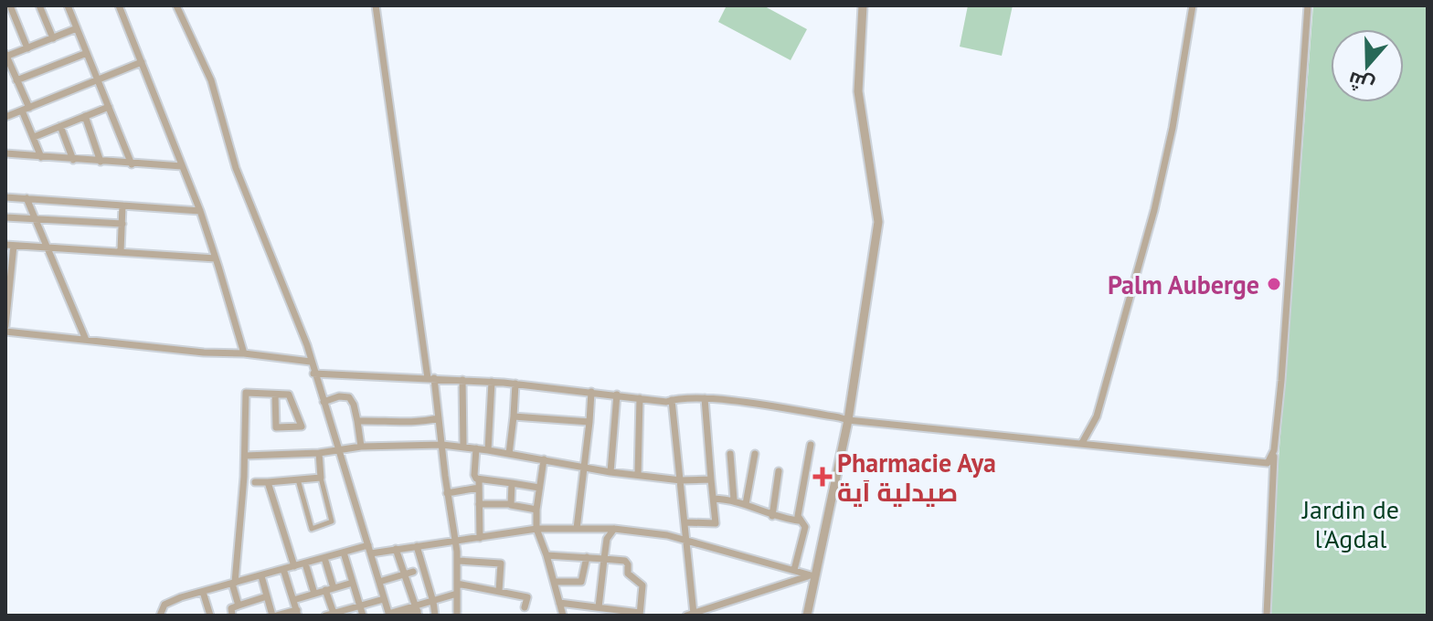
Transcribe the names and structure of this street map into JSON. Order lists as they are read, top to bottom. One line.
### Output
{"parks":["Jardin de l'Agdal"],"places":{"other":["Palm Auberge"],"health":["Pharmacie Aya صيدلية اَية"]},"north":"bottom"}
